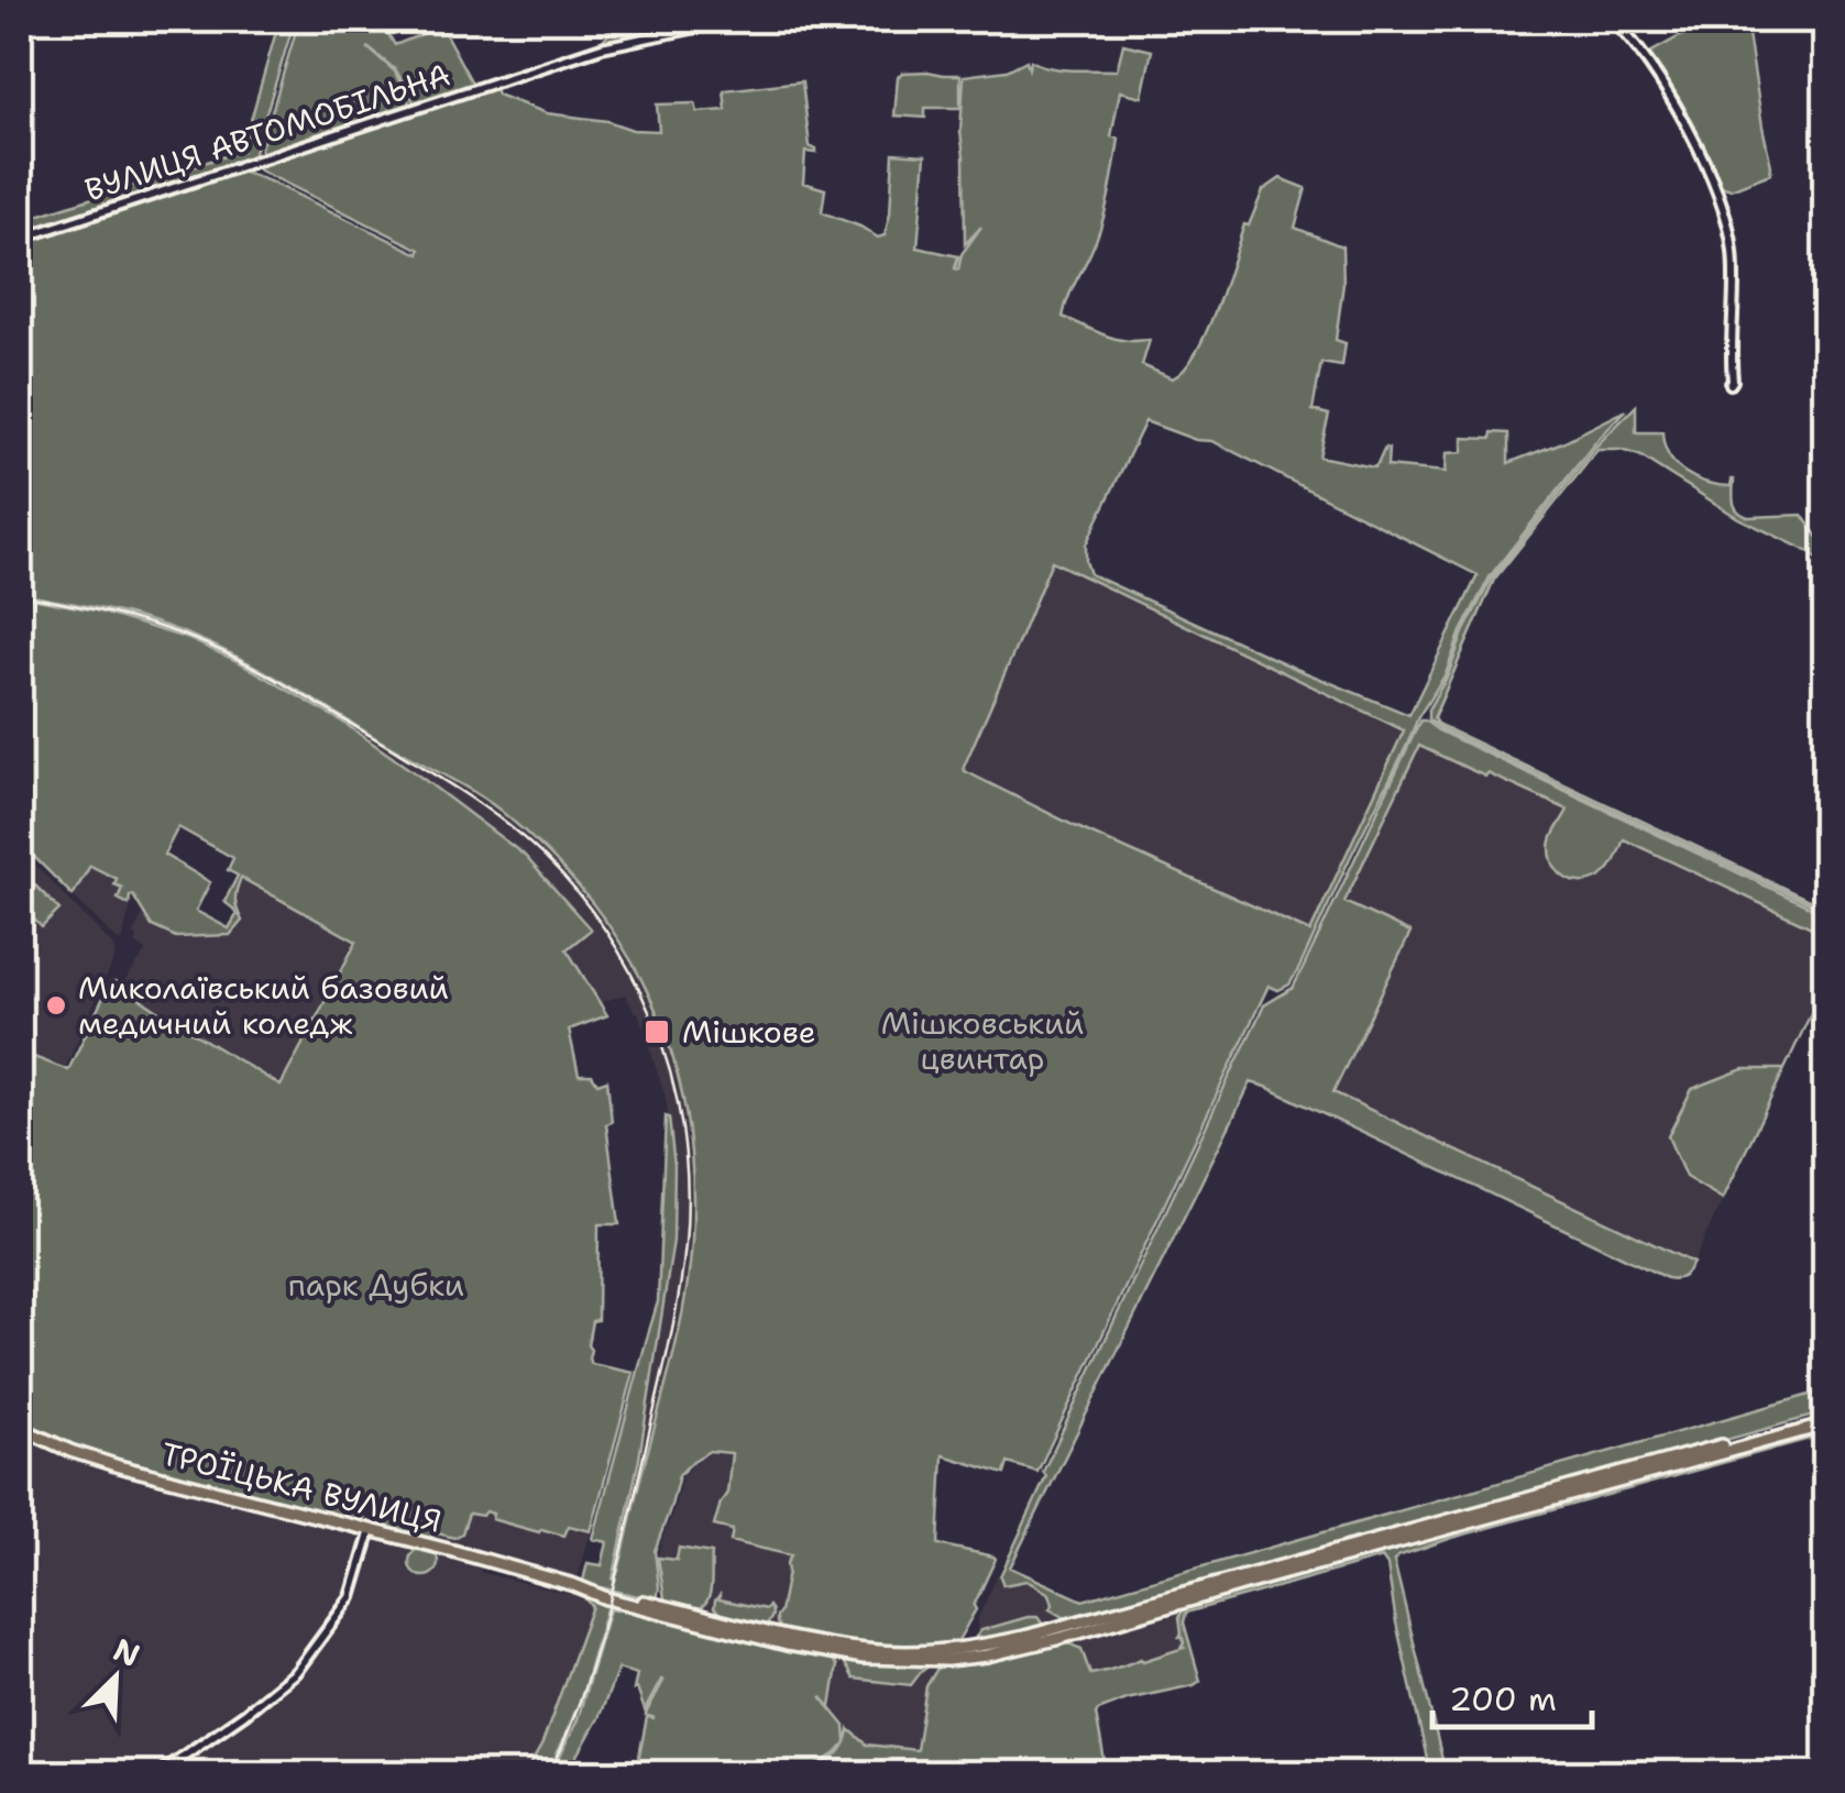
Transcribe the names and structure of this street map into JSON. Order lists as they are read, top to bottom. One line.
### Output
{"streets":{"main road":["ТРОЇЦЬКА ВУЛИЦЯ"],"street":["ВУЛИЦЯ АВТОМОБІЛЬНА"]},"parks":["Мішковський цвинтар","парк Дубки"],"places":{"other":["Миколаївський базовий медичний коледж"],"transit":["Мішкове"]},"scale_bar":"200 m","north":"top right"}
